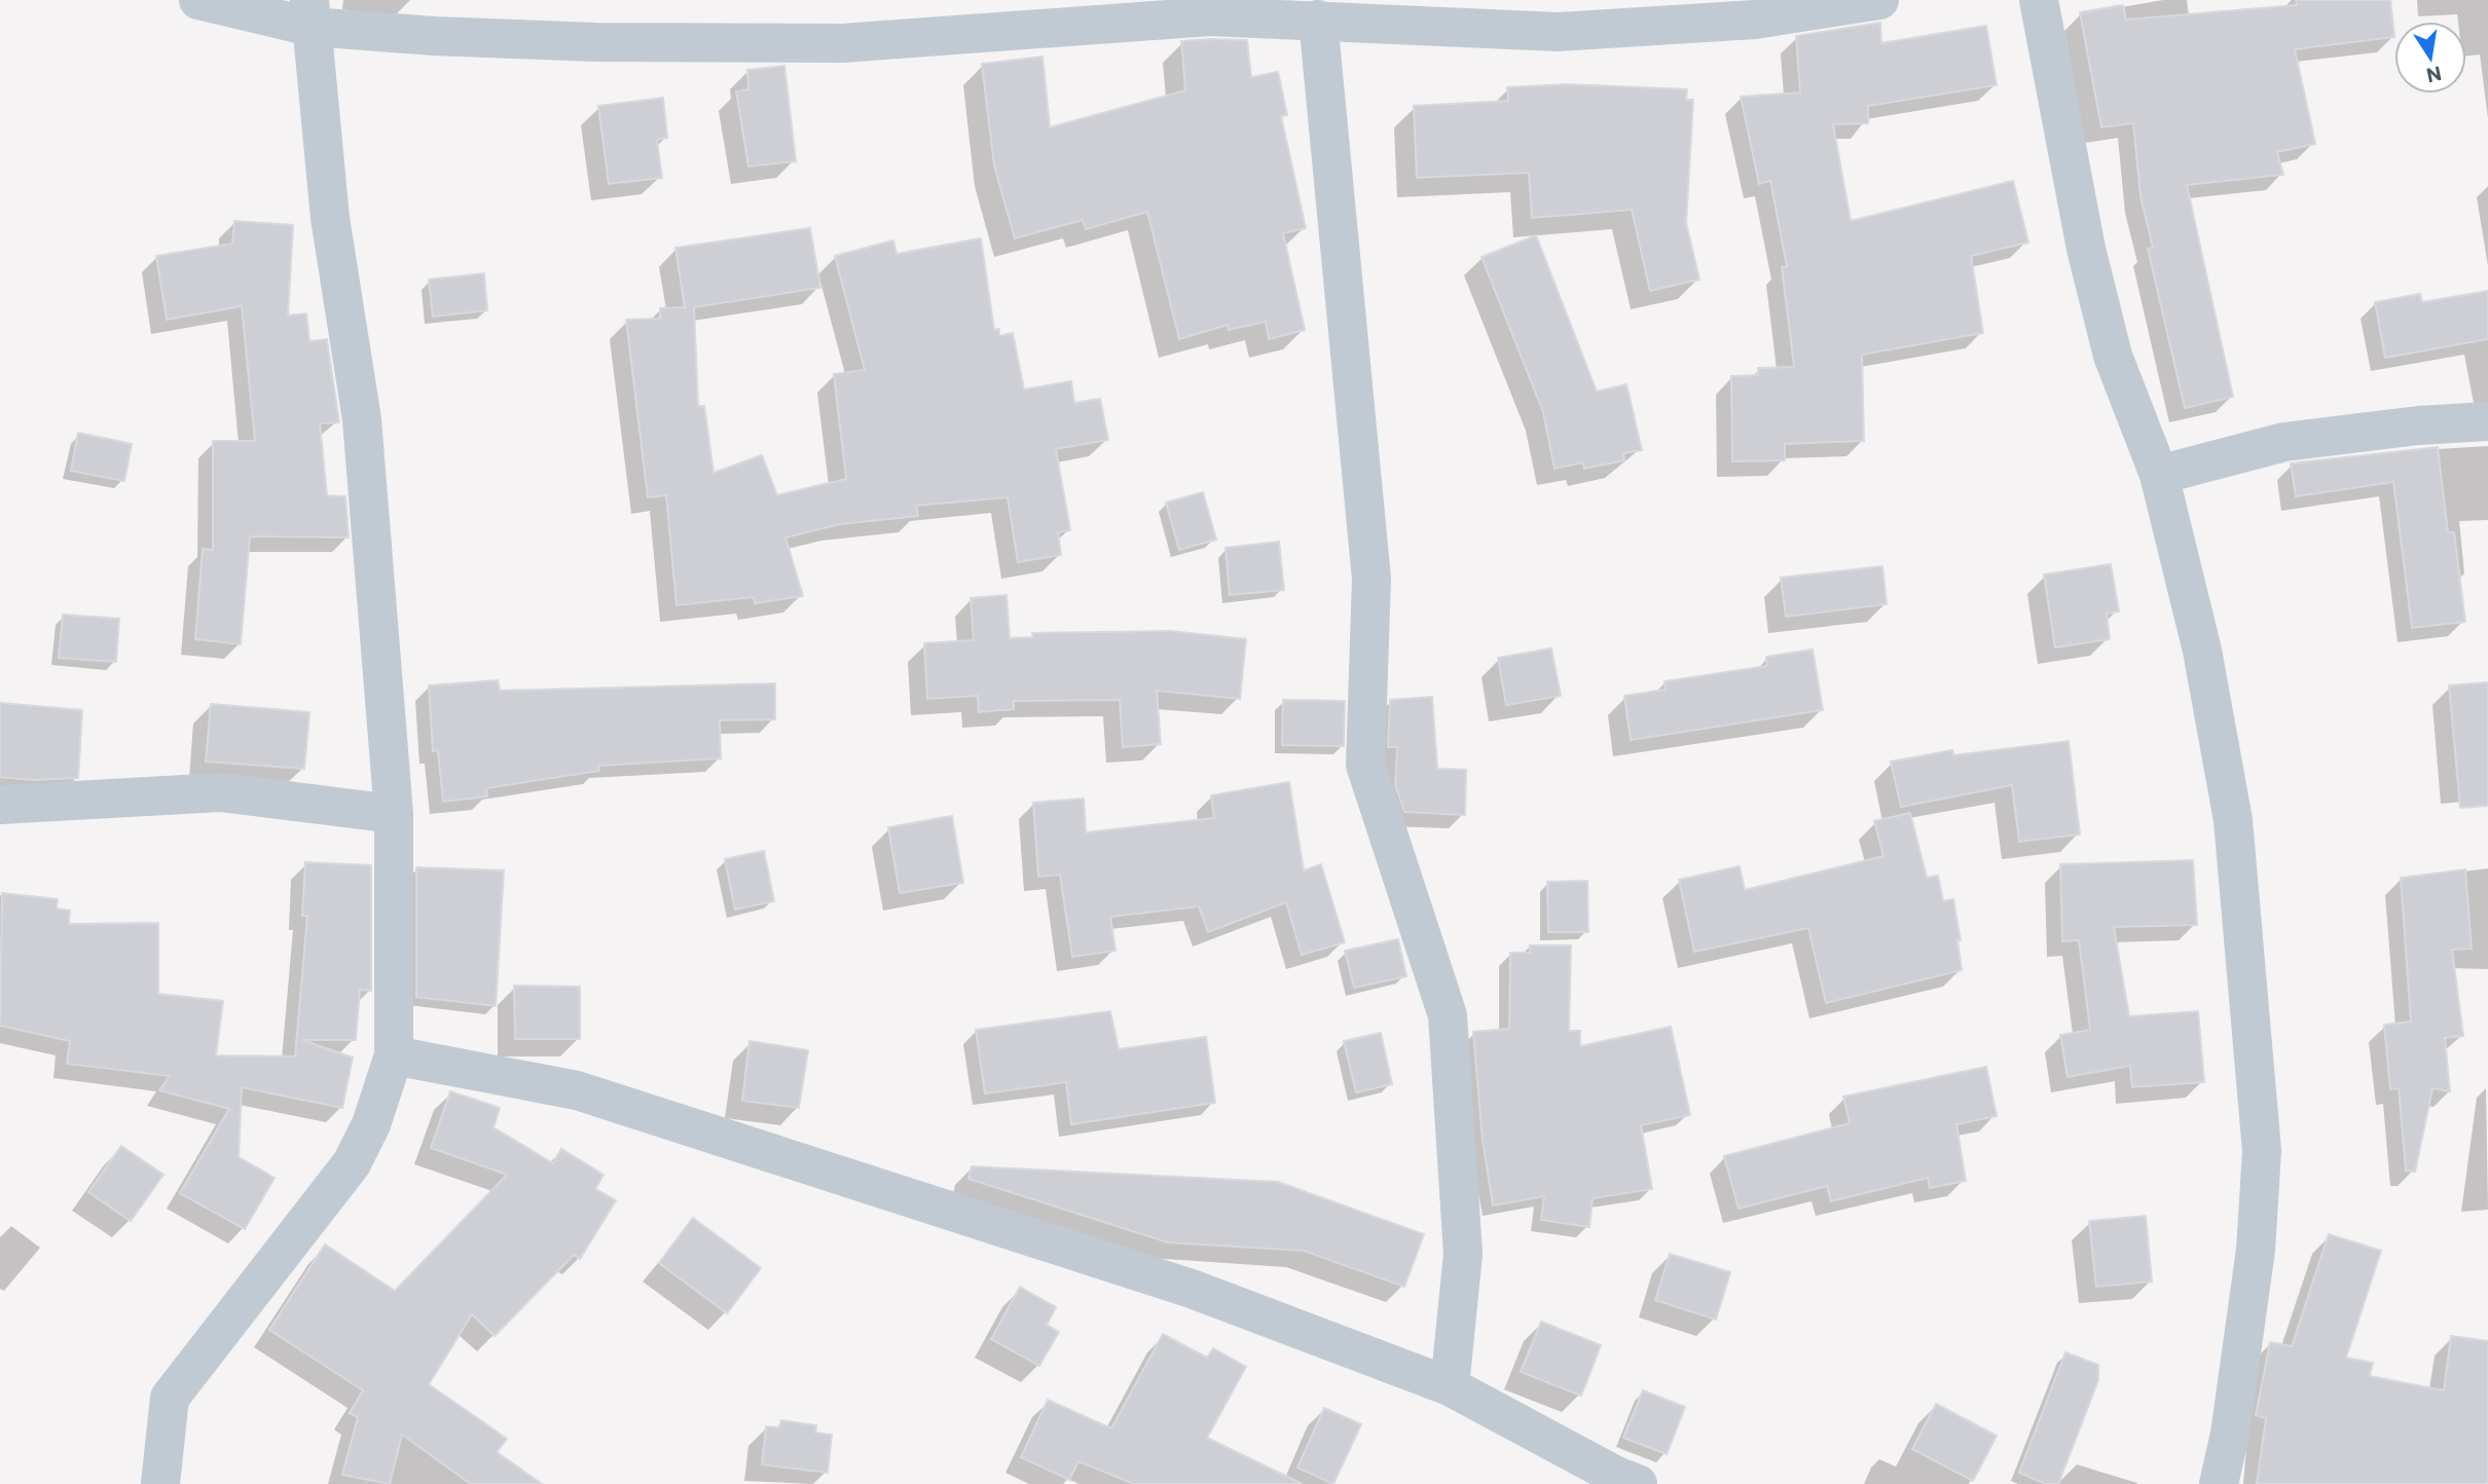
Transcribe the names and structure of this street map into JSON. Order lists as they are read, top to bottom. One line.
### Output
{"north":"bottom"}
